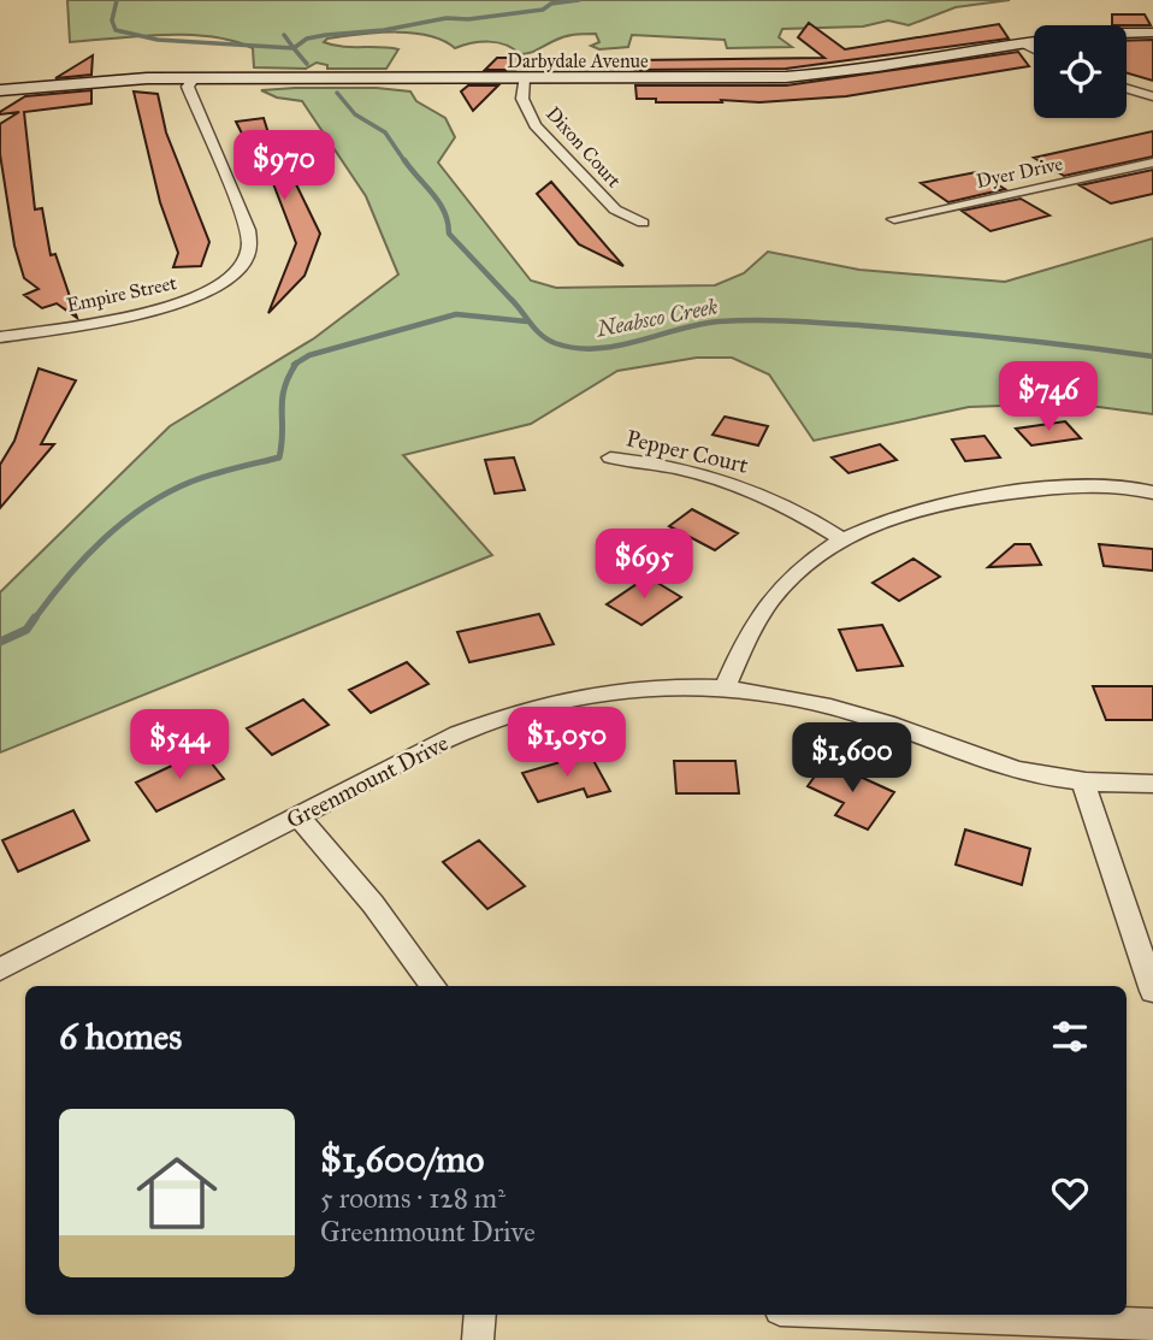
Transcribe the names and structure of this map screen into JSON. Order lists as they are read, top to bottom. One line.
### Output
{"streets":{"street":["Darbydale Avenue","Dixon Court","Dyer Drive","Empire Street","Pepper Court","Greenmount Drive"]},"crossings":[["Darbydale Avenue","Dixon Court"],["Darbydale Avenue","Empire Street"]],"water":["Neabsco Creek"],"page":{"price":["$970","$746","$695","$1,050","$544","$1,600"],"heading":"6 homes","list":[{"name":"$1,600/mo","note":"5 rooms · 128 m² · Greenmount Drive"}]}}
